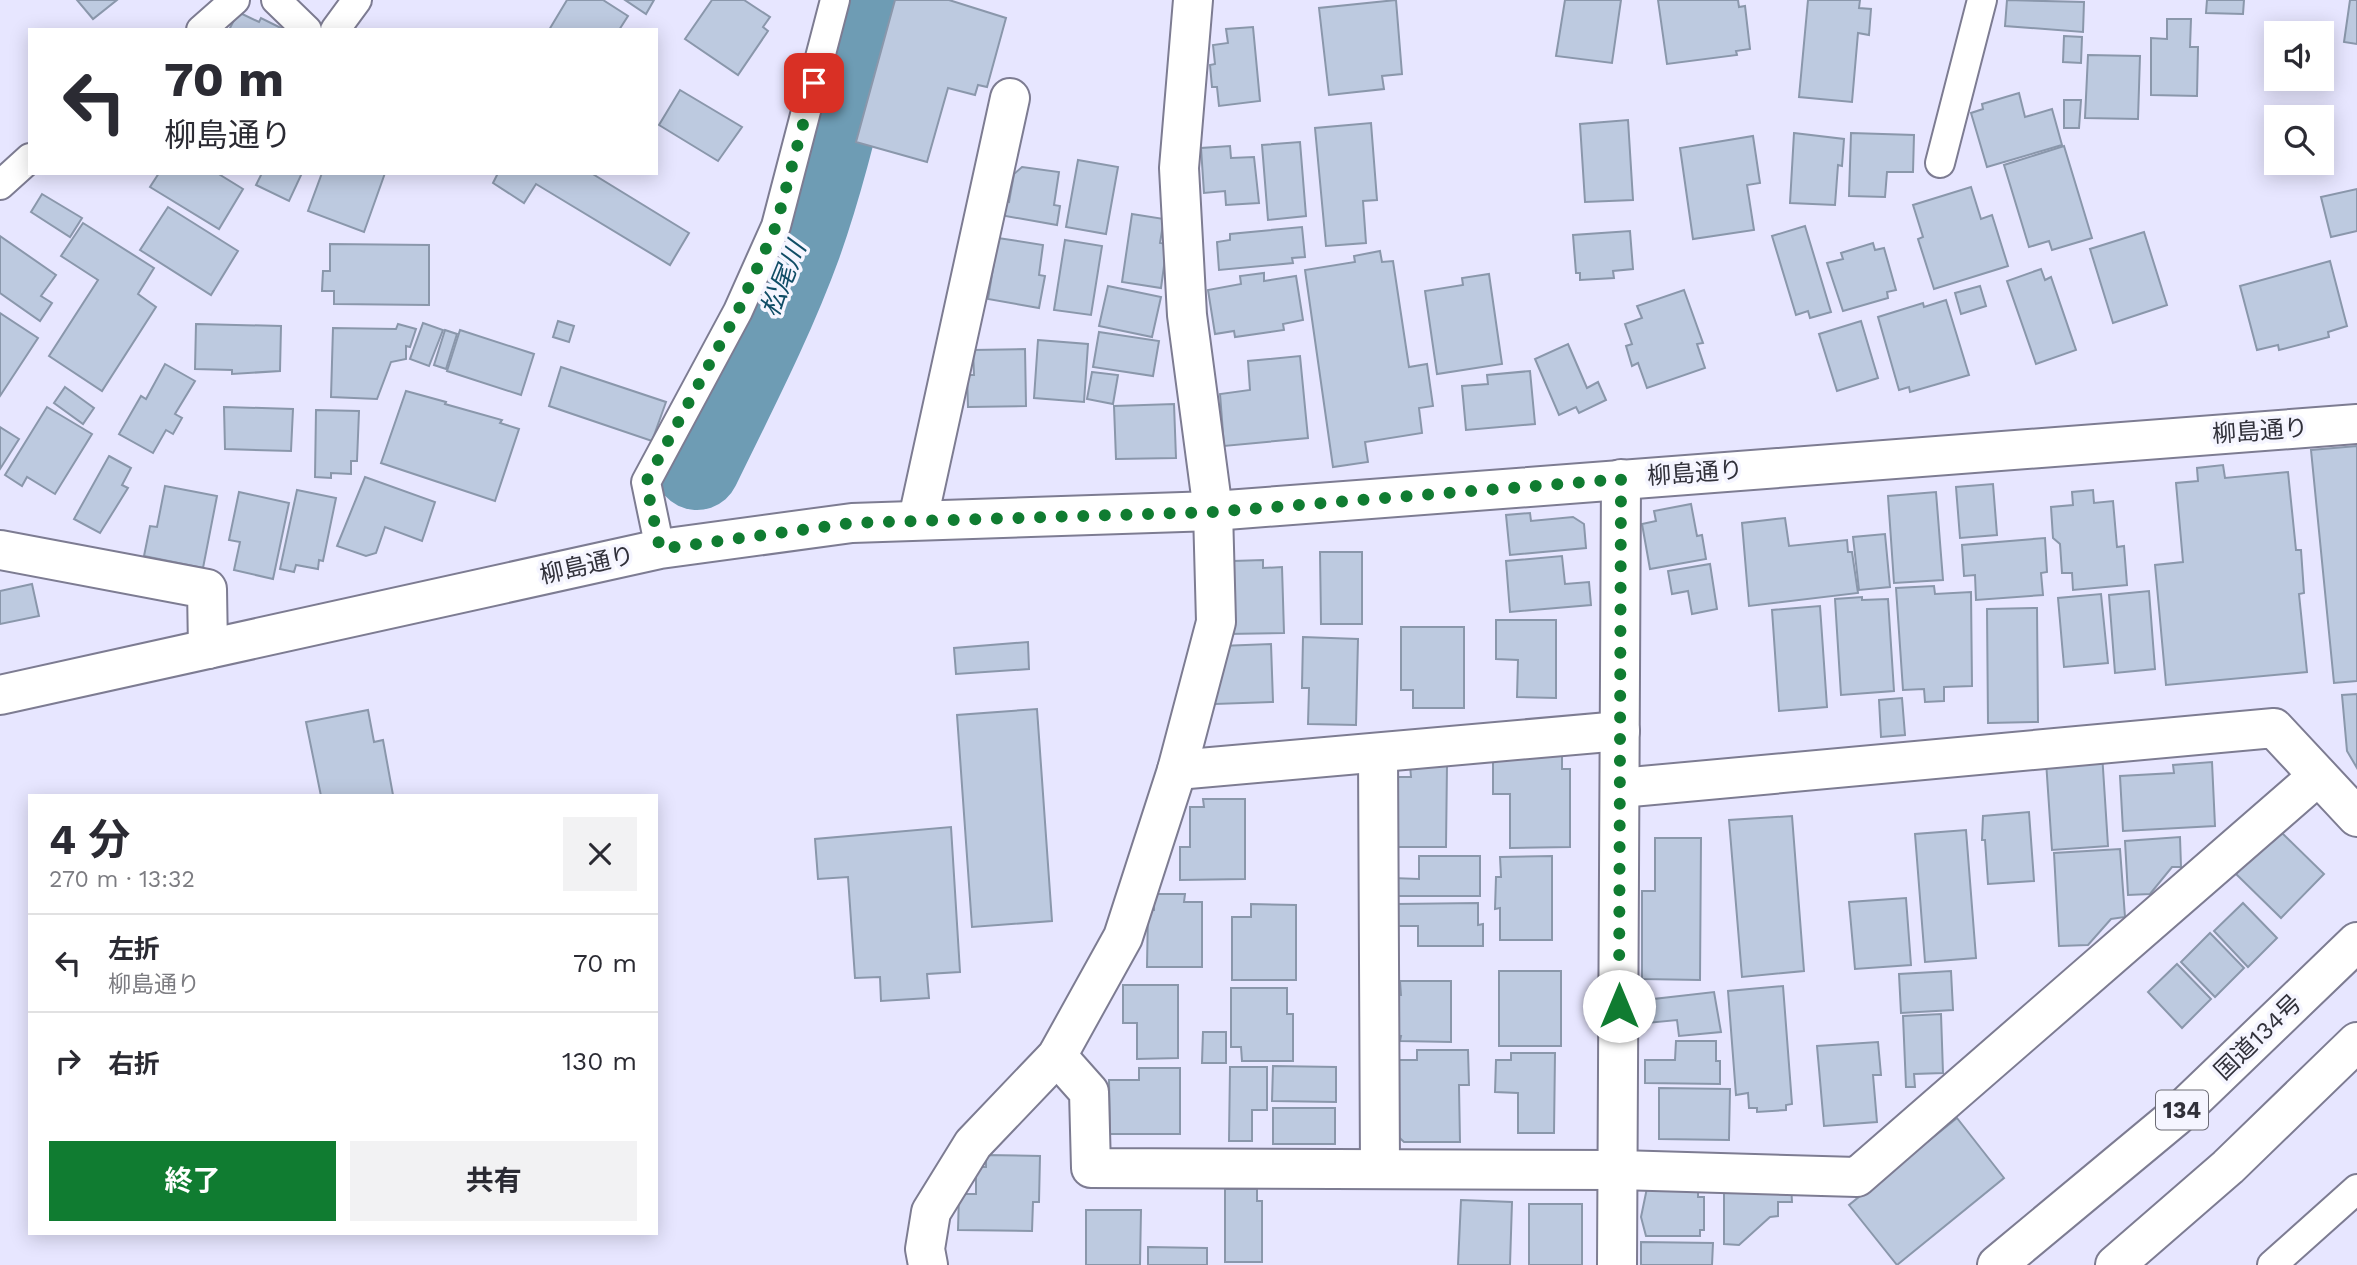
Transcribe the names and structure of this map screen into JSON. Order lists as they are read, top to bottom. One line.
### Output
{"streets":{"main road":["柳島通り","国道134号","134"]},"water":["松尾川"],"page":{"turn":["70 m","柳島通り"],"heading":["4 分","270 m · 13:32"],"list":[{"name":"左折","note":"柳島通り","value":"70 m"},{"name":"右折","value":"130 m"}],"buttons":["終了","共有"]}}
